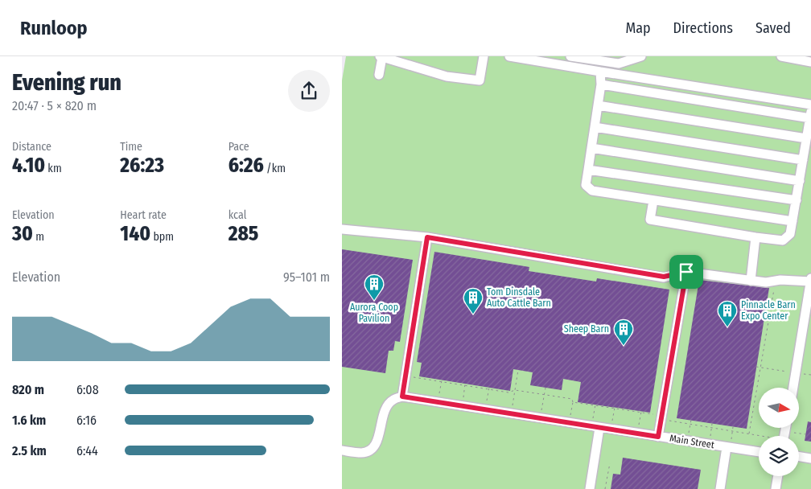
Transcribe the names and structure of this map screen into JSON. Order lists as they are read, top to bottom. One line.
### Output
{"streets":{"street":["Main Street"]},"places":{"building":["Aurora Coop Pavilion","Tom Dinsdale Auto Cattle Barn","Pinnacle Barn Expo Center","Sheep Barn"]},"north":"right","page":{"header":"Runloop","nav":["Map","Directions","Saved"],"heading":["Evening run","20:47 · 5 × 820 m"],"stats":[["Distance","4.10 km"],["Time","26:23"],["Pace","6:26 /km"],["Elevation","30 m"],["Heart rate","140 bpm"],["kcal","285"]],"chart":["Elevation","95–101 m"],"list":[{"name":"820 m","note":"6:08"},{"name":"1.6 km","note":"6:16"},{"name":"2.5 km","note":"6:44"}]}}
